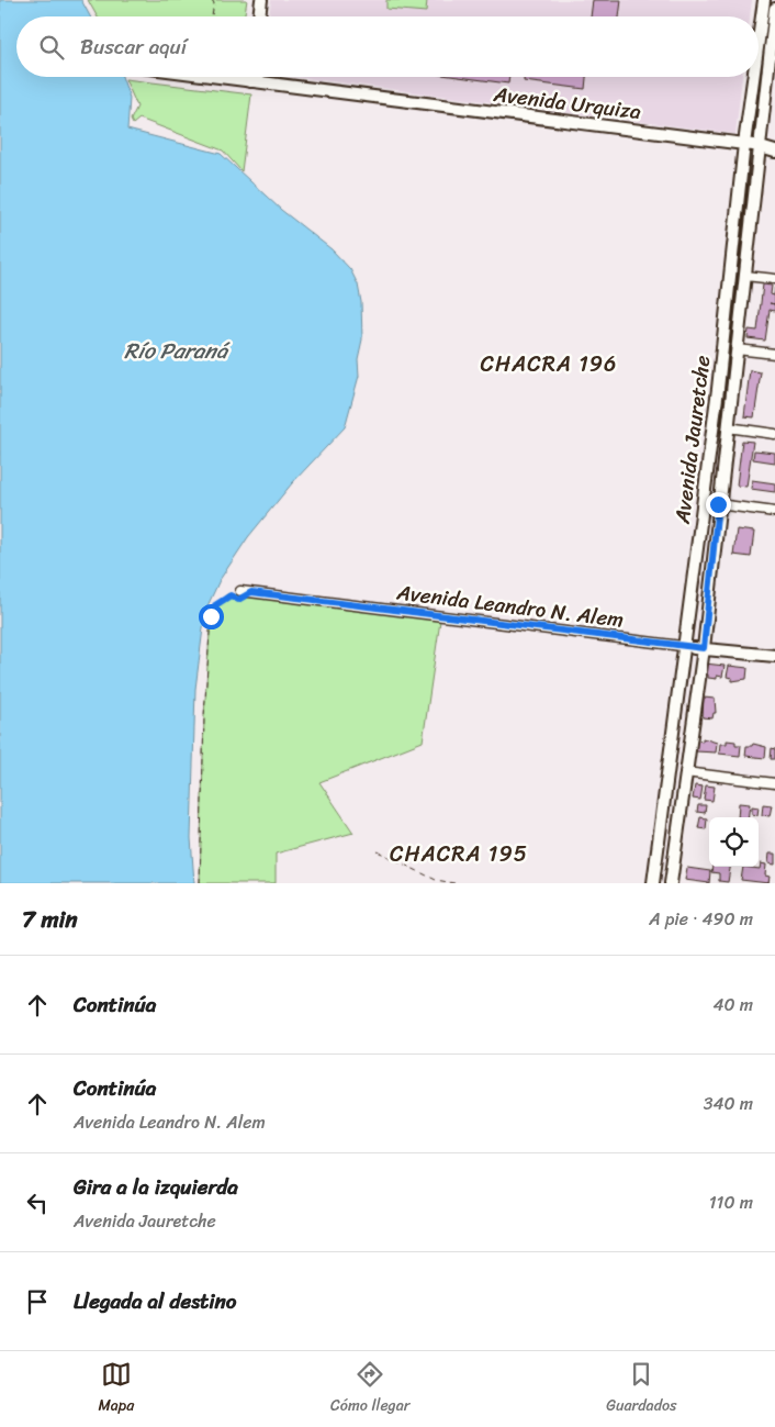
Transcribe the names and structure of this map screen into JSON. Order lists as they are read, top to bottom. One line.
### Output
{"streets":{"main road":["Avenida Urquiza","Avenida Jauretche","Avenida Leandro N. Alem"]},"crossings":[["Avenida Urquiza","Avenida Jauretche"],["Avenida Jauretche","Avenida Leandro N. Alem"]],"districts":["CHACRA 196","CHACRA 195"],"water":["Río Paraná"],"page":{"search":"Buscar aquí","heading":["7 min","A pie · 490 m"],"list":[["Continúa","40 m"],["Continúa","Avenida Leandro N. Alem","340 m"],["Gira a la izquierda","Avenida Jauretche","110 m"],"Llegada al destino"],"nav":["Mapa","Cómo llegar","Guardados"]}}
